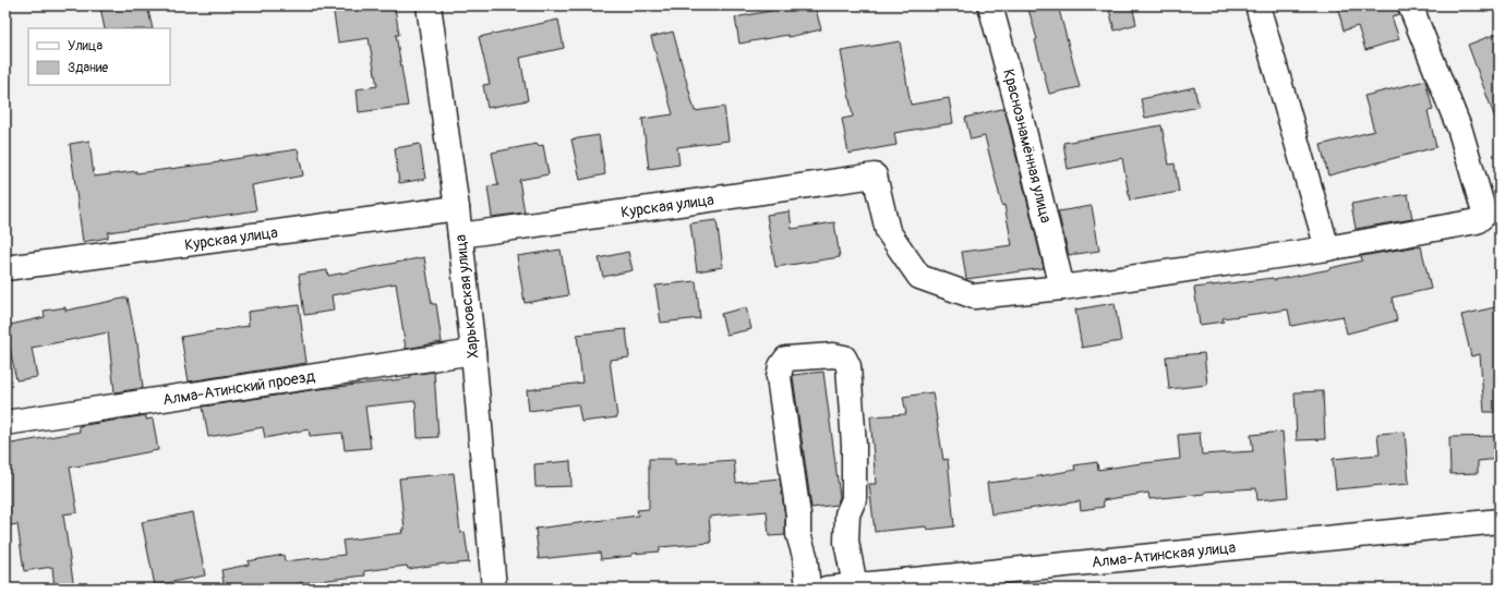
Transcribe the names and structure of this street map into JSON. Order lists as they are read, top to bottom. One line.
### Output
{"streets":{"street":["Краснознамённая улица","Курская улица","Харьковская улица","Алма-Атинский проезд","Алма-Атинская улица"]},"crossings":[["Краснознамённая улица","Курская улица"],["Курская улица","Харьковская улица"],["Харьковская улица","Алма-Атинский проезд"]],"legend":["Улица","Здание"]}
